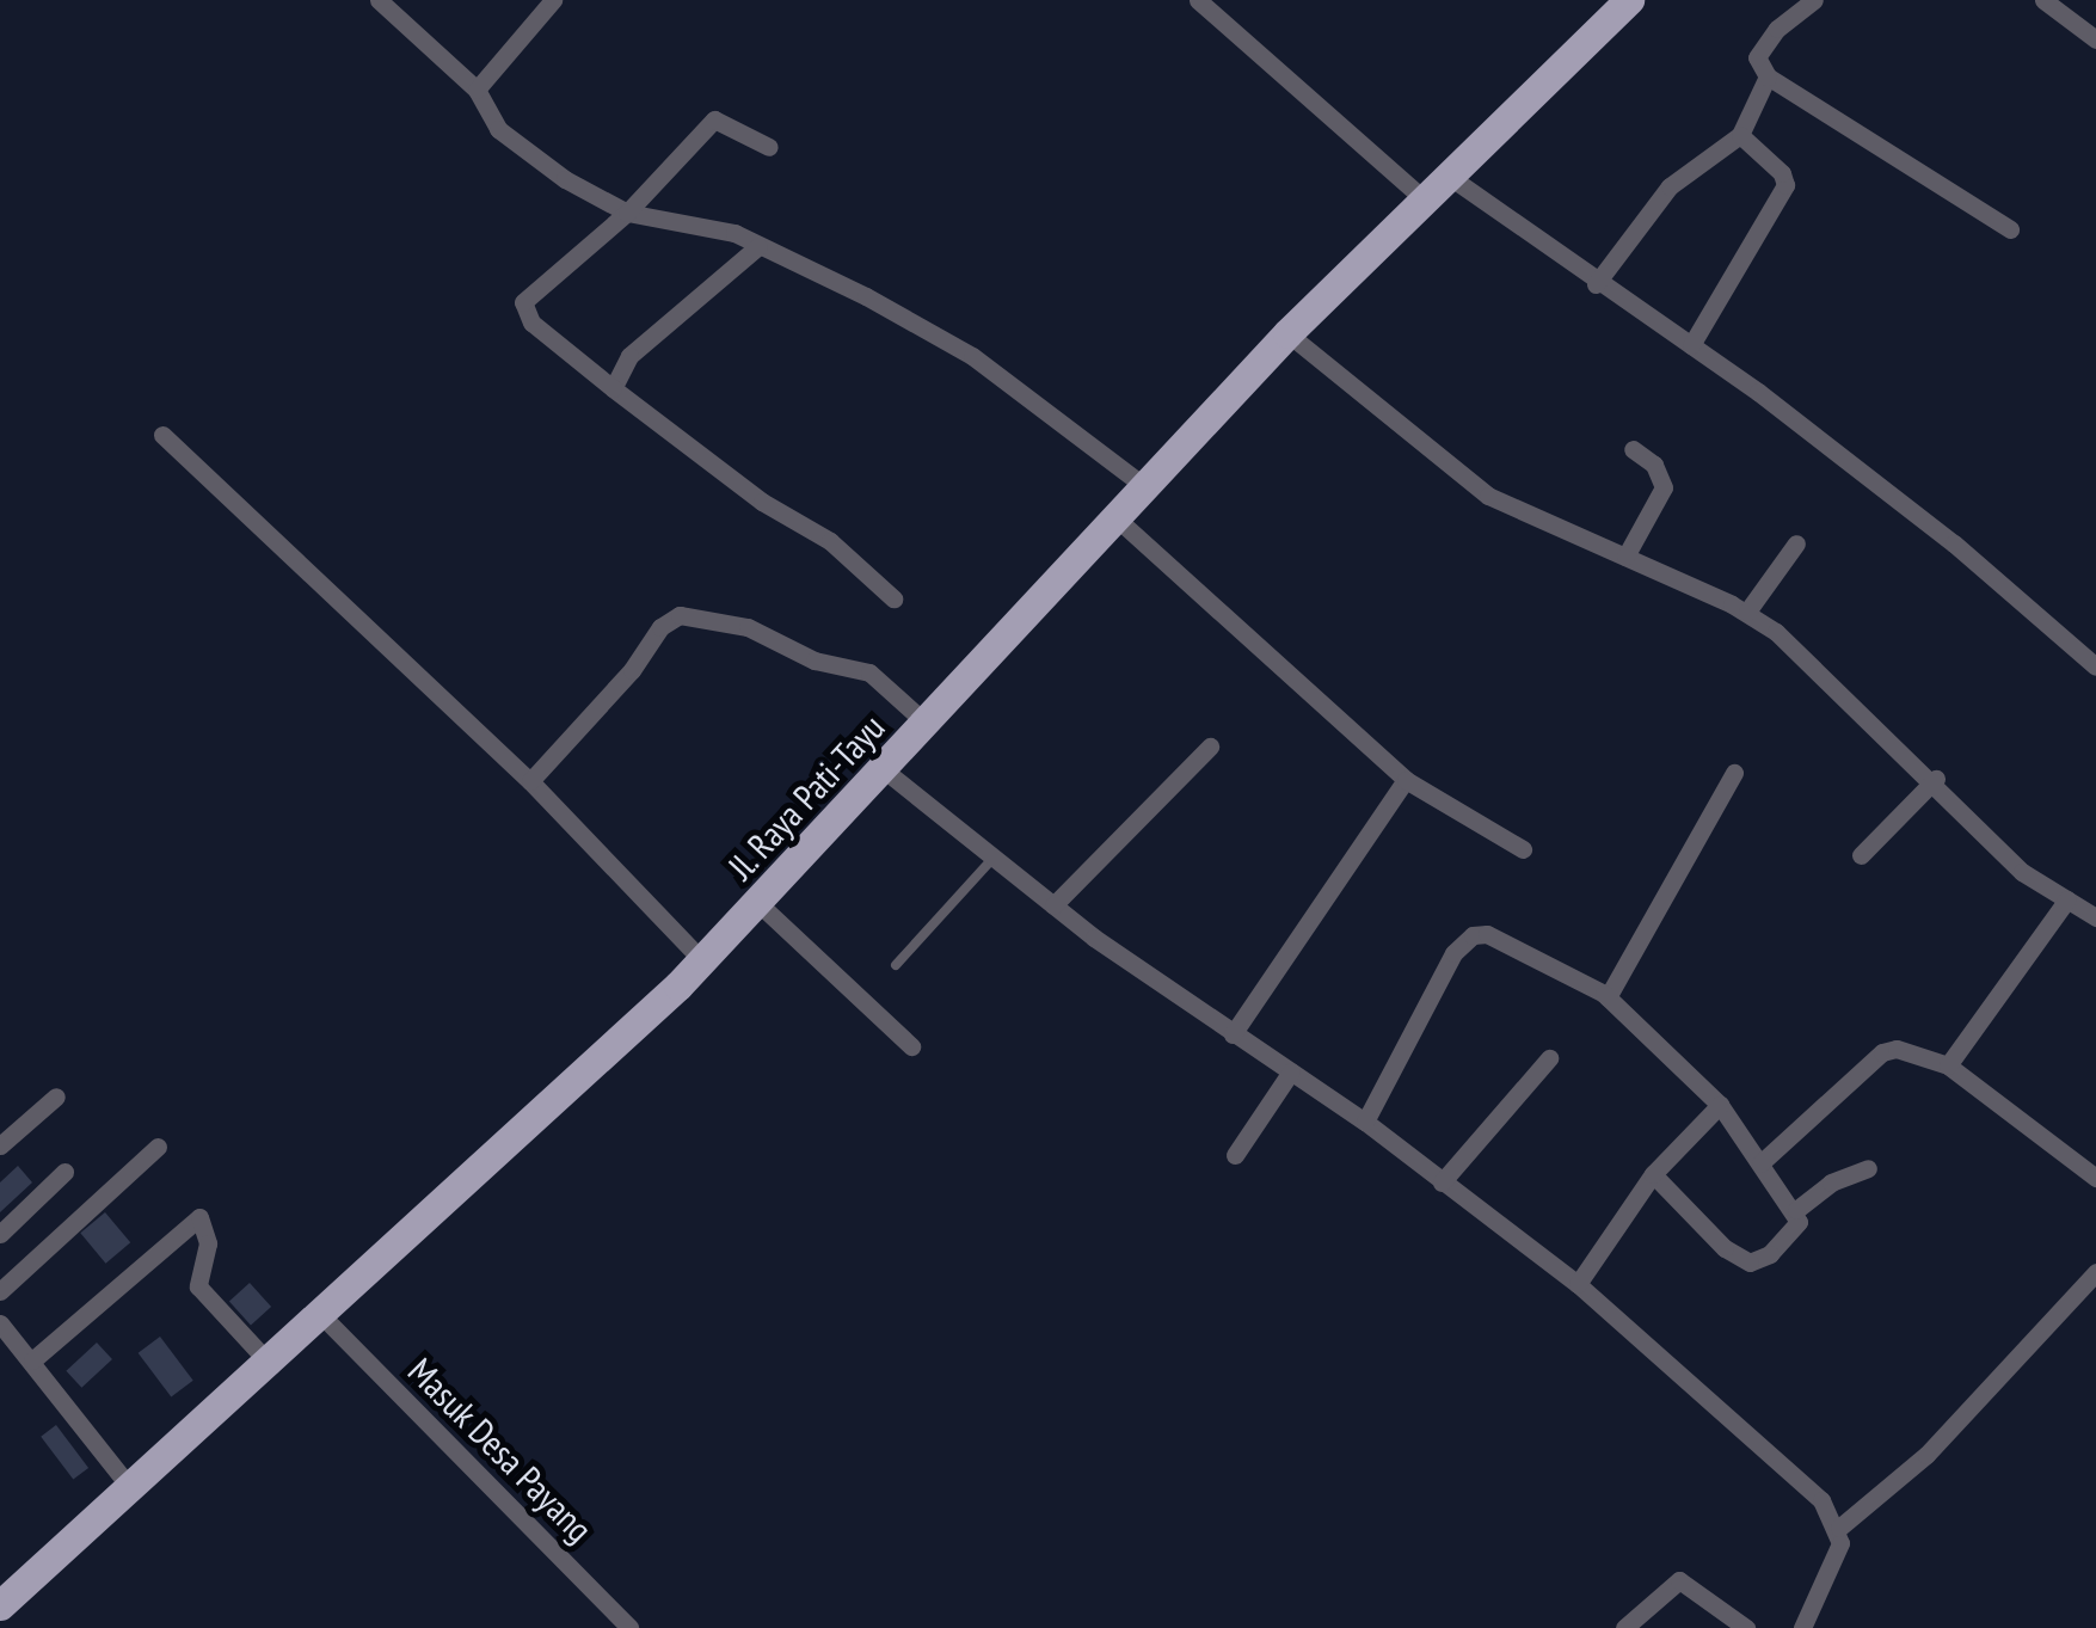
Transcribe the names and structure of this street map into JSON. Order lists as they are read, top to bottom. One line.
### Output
{"streets":{"main road":["Jl. Raya Pati-Tayu"],"street":["Masuk Desa Payang"]},"crossings":[["Jl. Raya Pati-Tayu","Masuk Desa Payang"]]}
